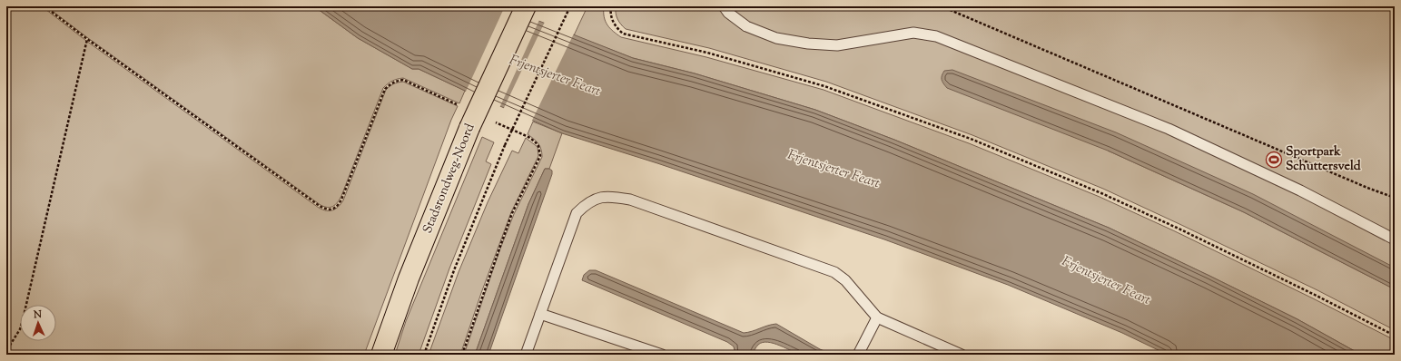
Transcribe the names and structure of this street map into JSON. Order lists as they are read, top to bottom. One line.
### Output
{"streets":{"main road":["Stadsrondweg-Noord"]},"water":["Frjentsjerter Feart"],"places":{"sports":["Sportpark Schuttersveld"]},"north":"top"}
